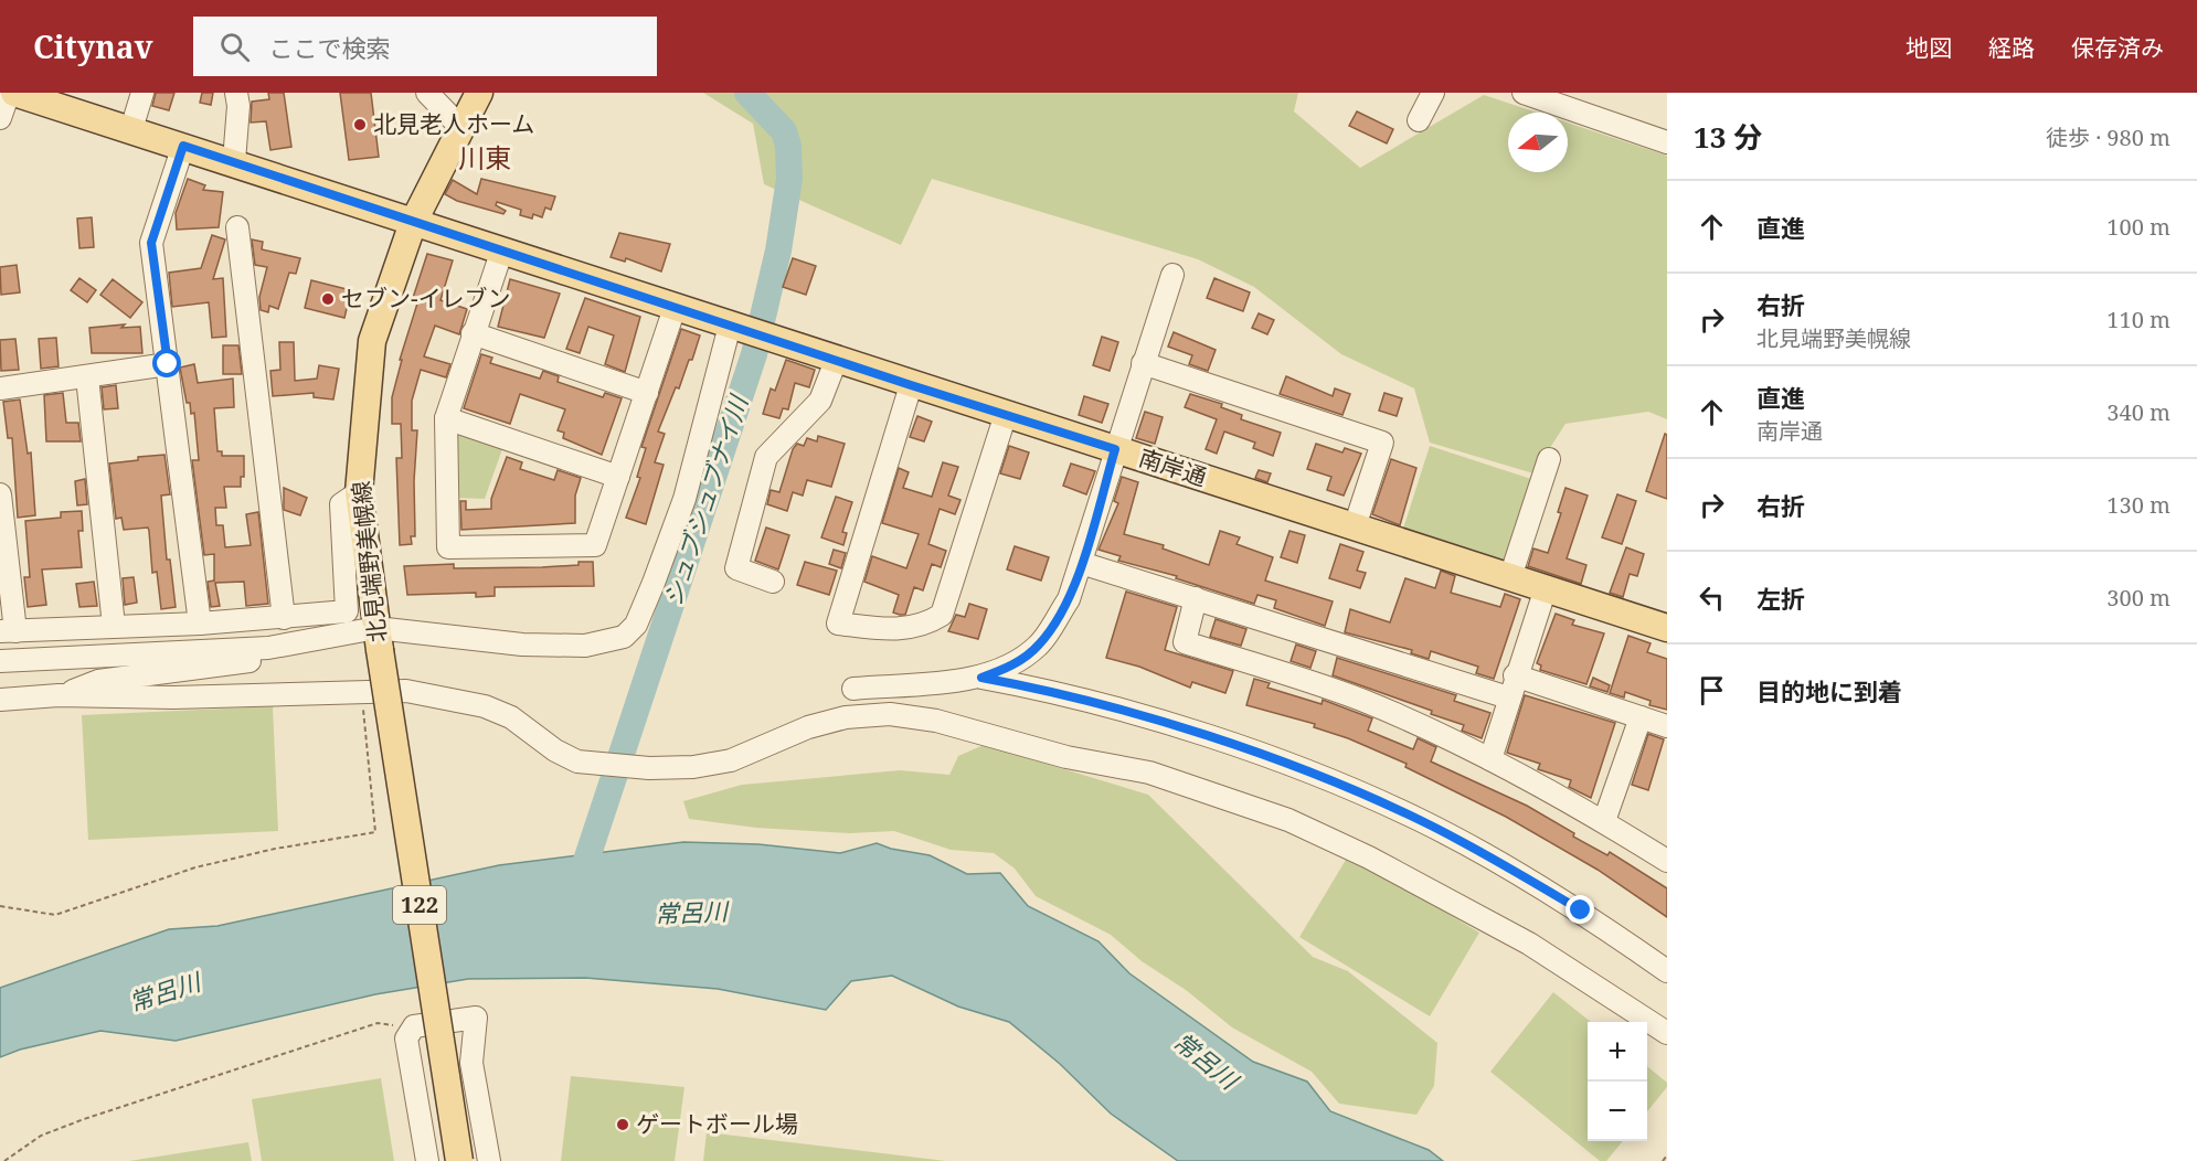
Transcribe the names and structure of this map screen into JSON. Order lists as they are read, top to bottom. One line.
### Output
{"streets":{"main road":["南岸通","北見端野美幌線","122"]},"crossings":[["南岸通","北見端野美幌線"]],"districts":["川東"],"water":["シュブシュブナイ川","常呂川"],"places":["北見老人ホーム","セブン-イレブン","ゲートボール場"],"north":"left","page":{"header":"Citynav","search":"ここで検索","nav":["地図","経路","保存済み"],"heading":["13 分","徒歩 · 980 m"],"list":[["直進","100 m"],["右折","北見端野美幌線","110 m"],["直進","南岸通","340 m"],["右折","130 m"],["左折","300 m"],"目的地に到着"],"map_buttons":["+","−"]}}
